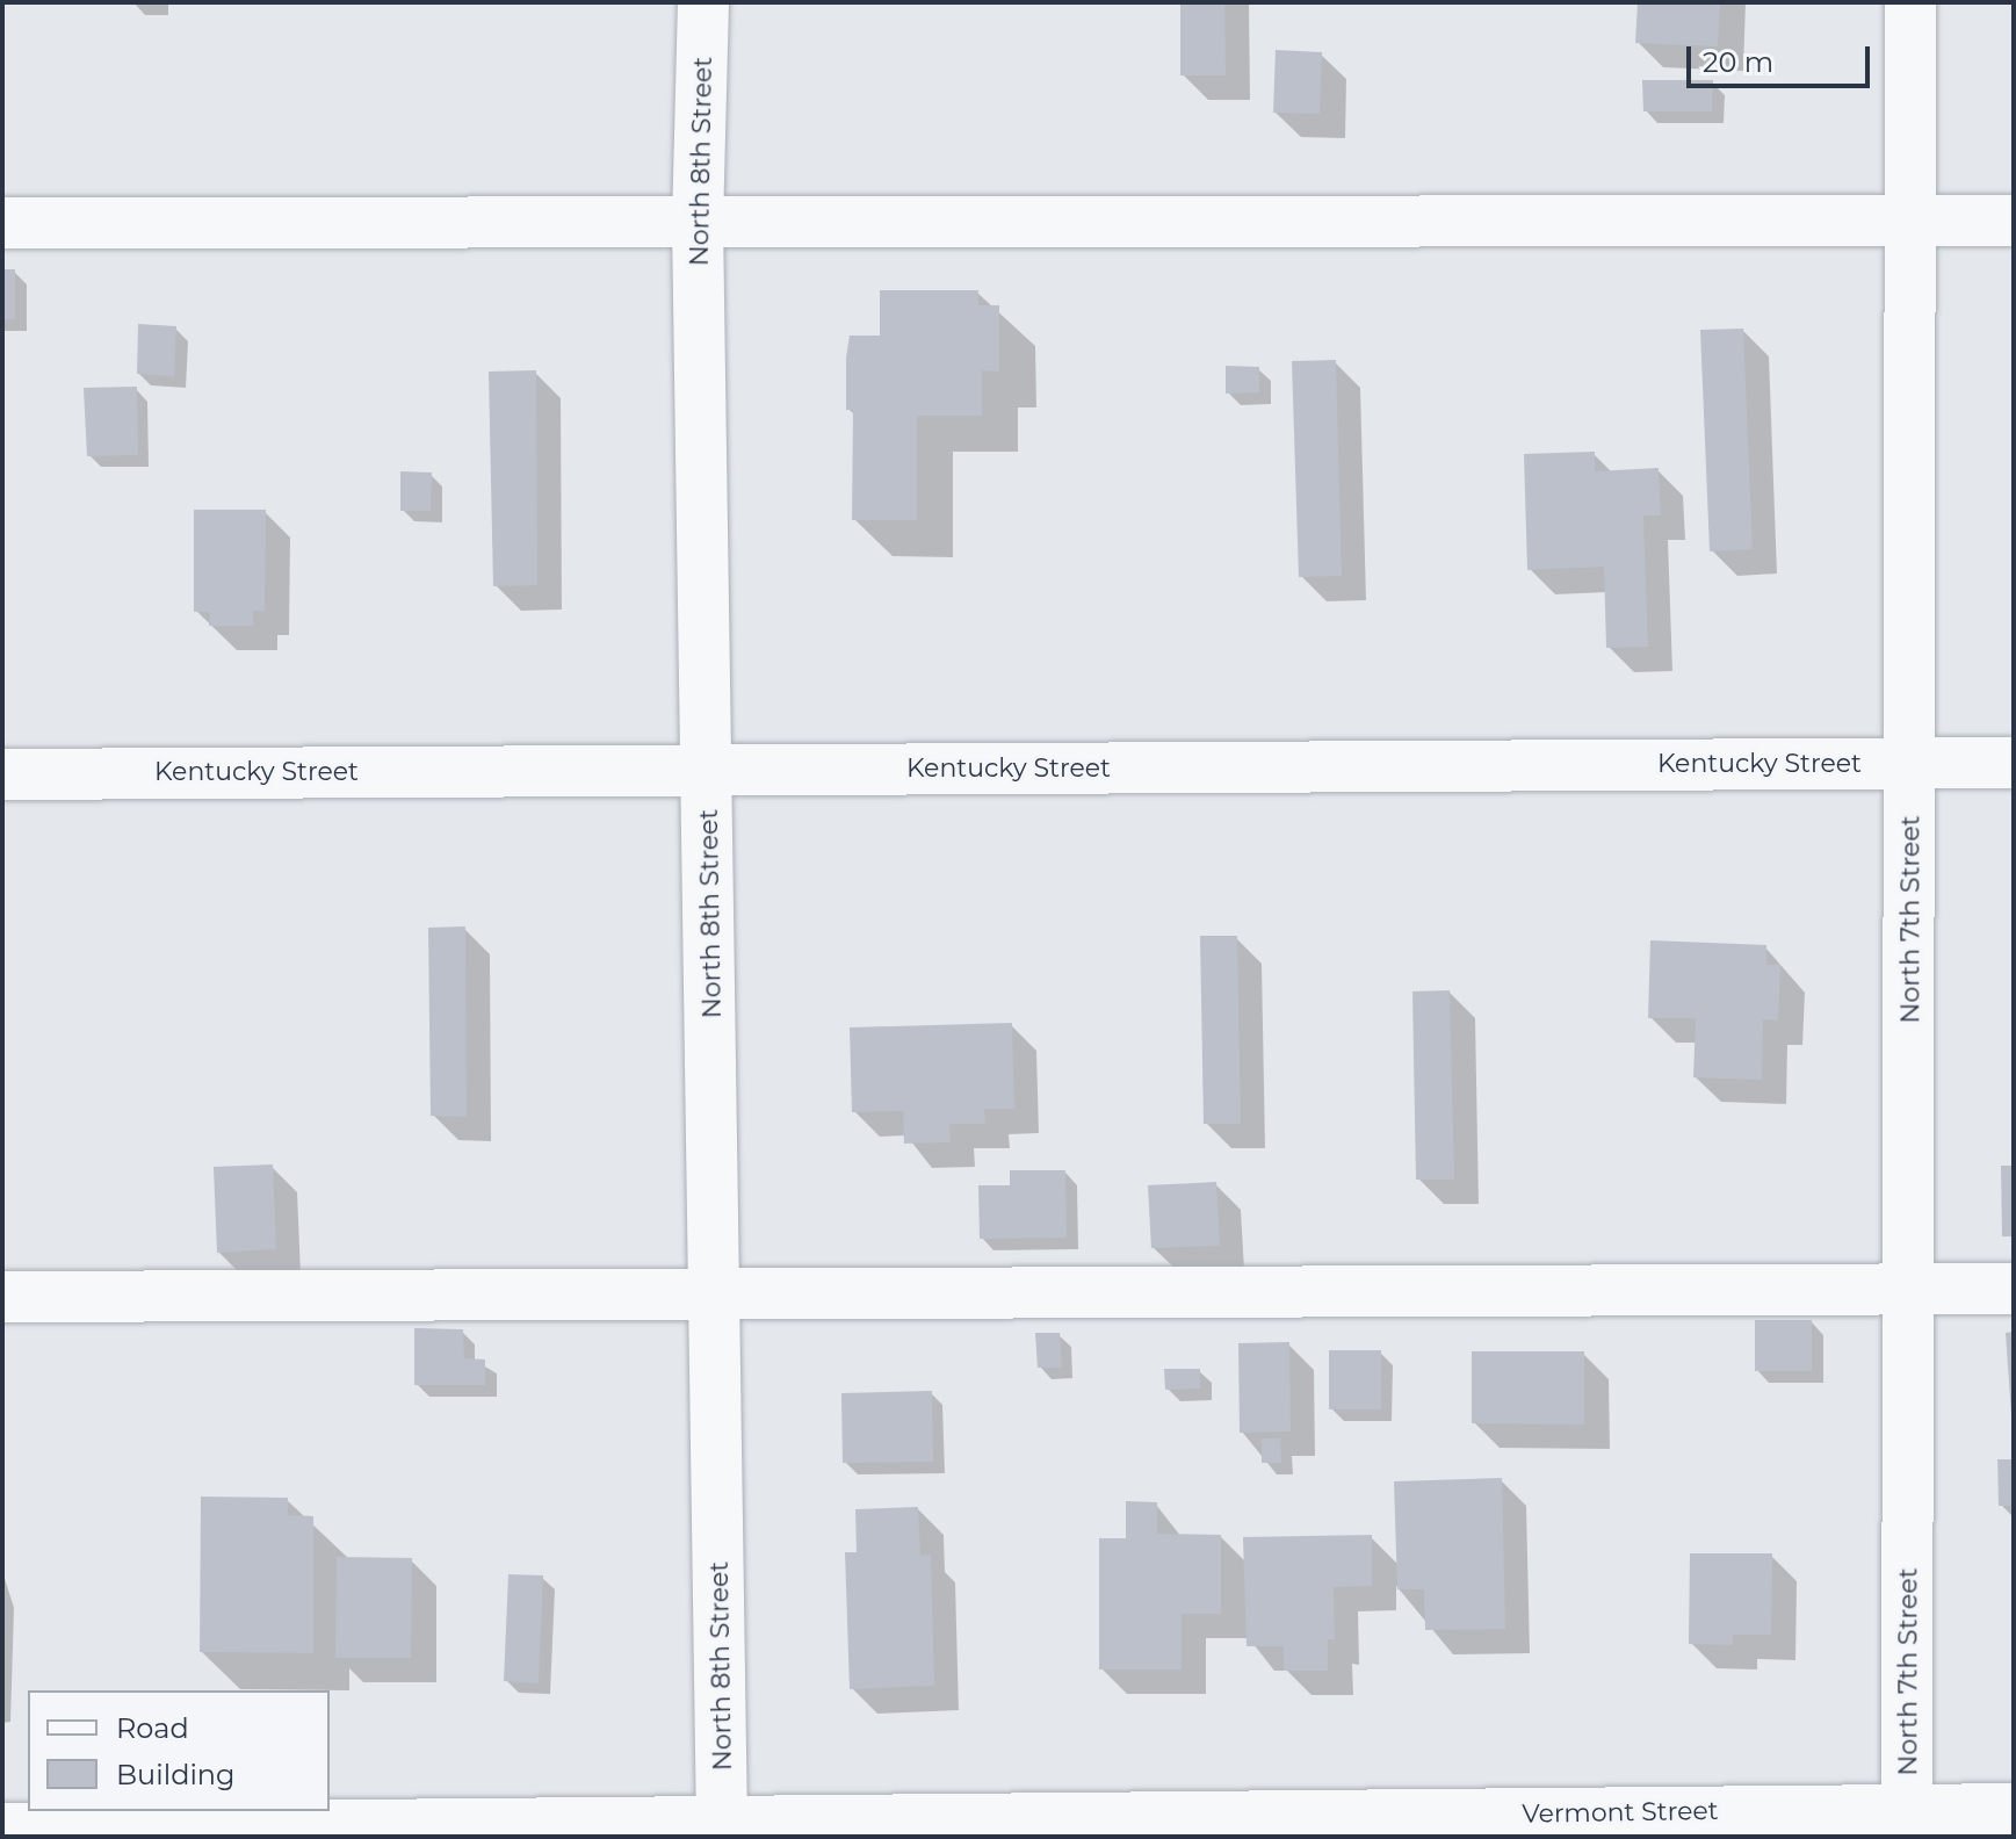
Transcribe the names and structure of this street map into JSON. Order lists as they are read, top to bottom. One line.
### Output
{"streets":{"street":["North 8th Street","Kentucky Street","North 7th Street","Vermont Street"]},"crossings":[["North 8th Street","Kentucky Street"],["North 8th Street","Vermont Street"],["Kentucky Street","North 7th Street"],["North 7th Street","Vermont Street"]],"legend":["Road","Building"],"scale_bar":"20 m"}
